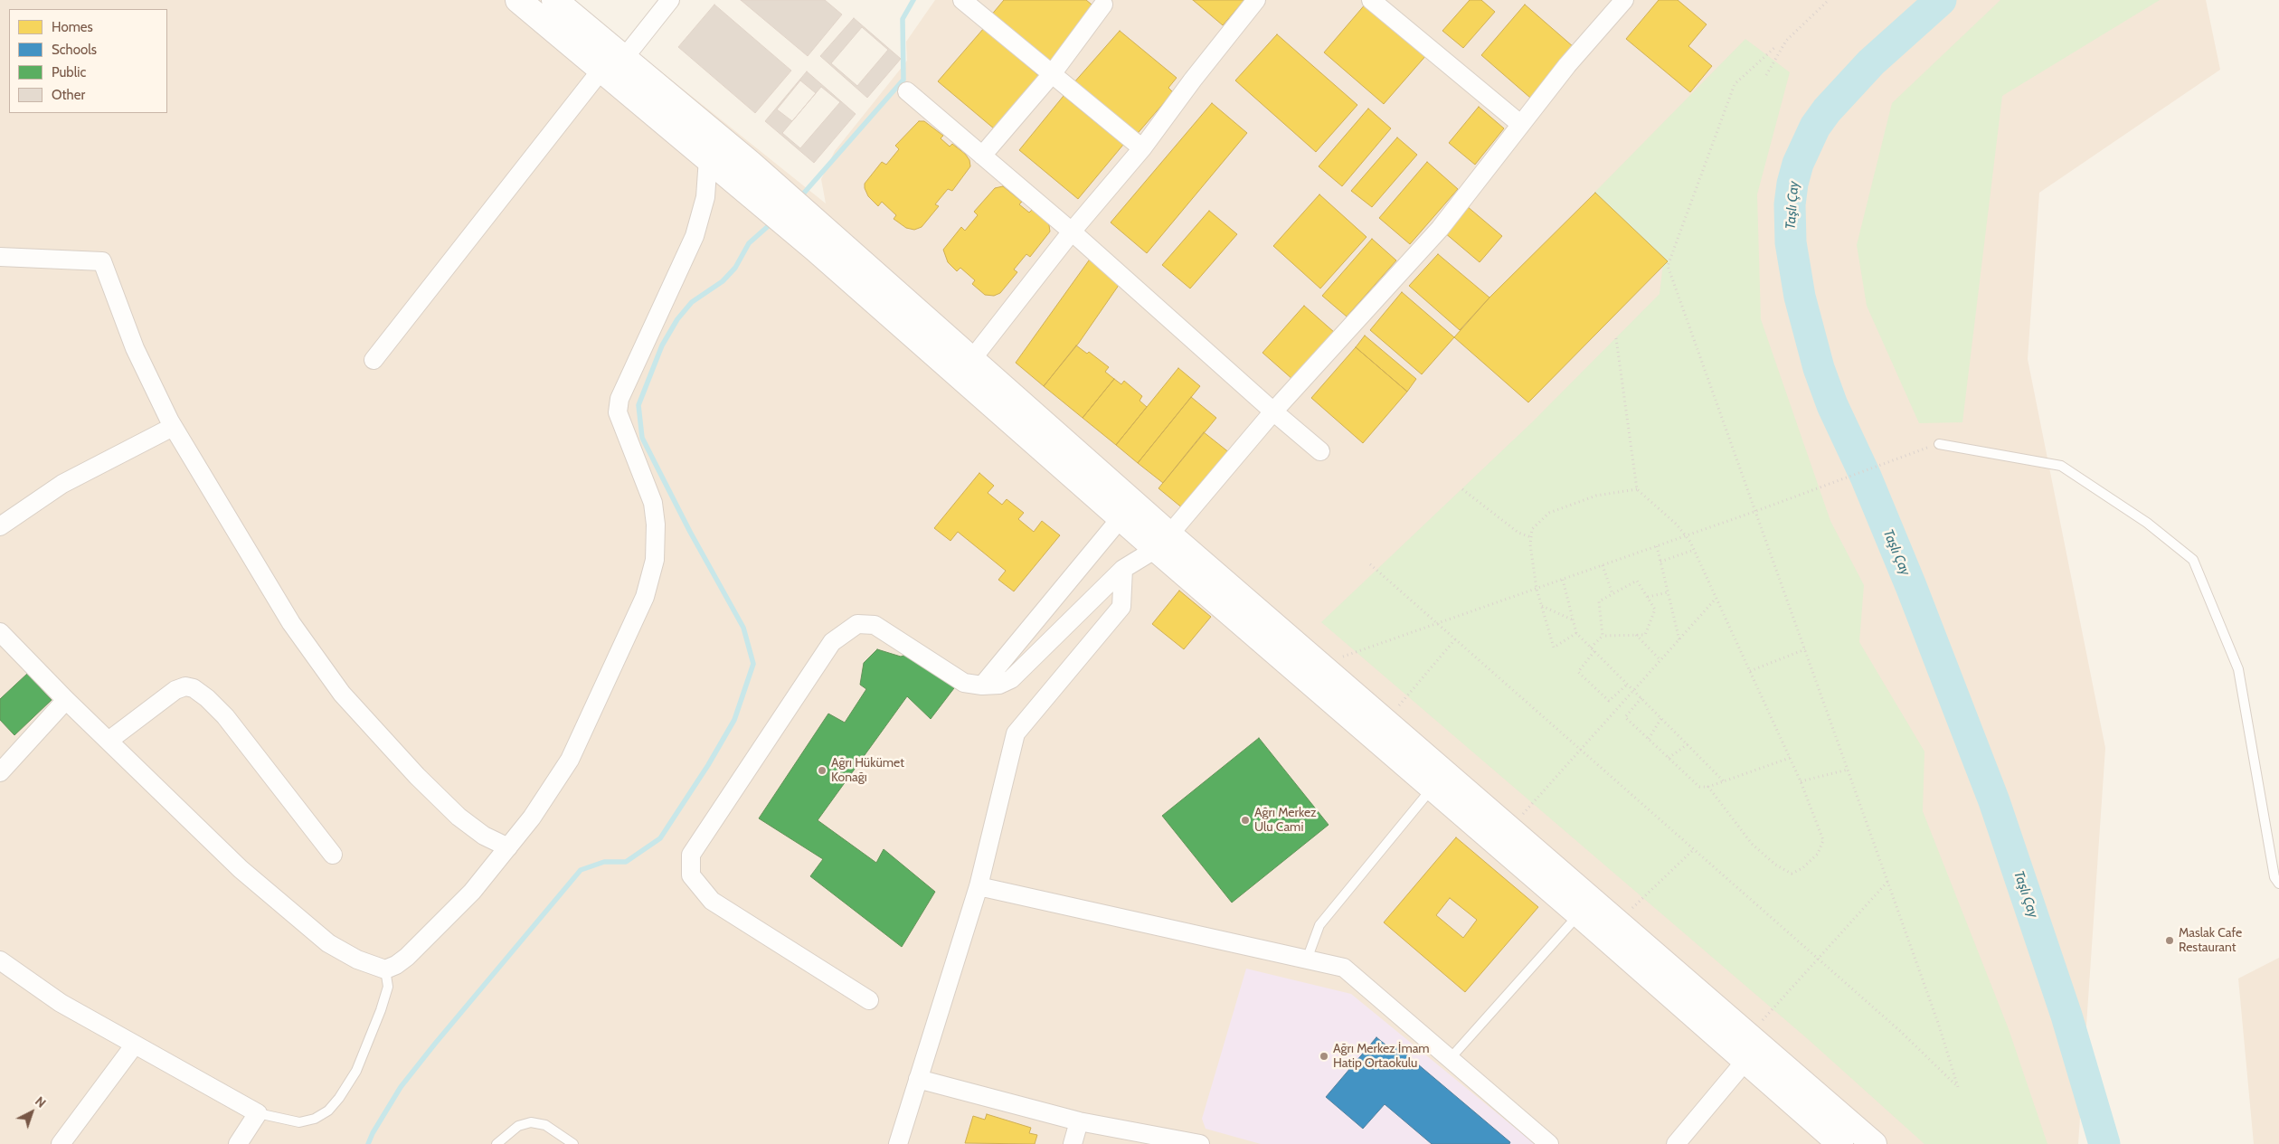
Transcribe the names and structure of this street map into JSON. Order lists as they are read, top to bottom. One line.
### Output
{"water":["Taşlı Çay"],"places":["Ağrı Hükümet Konağı","Ağrı Merkez Ulu Cami","Maslak Cafe Restaurant","Ağrı Merkez İmam Hatip Ortaokulu"],"legend":["Homes","Schools","Public","Other"],"north":"top right"}
